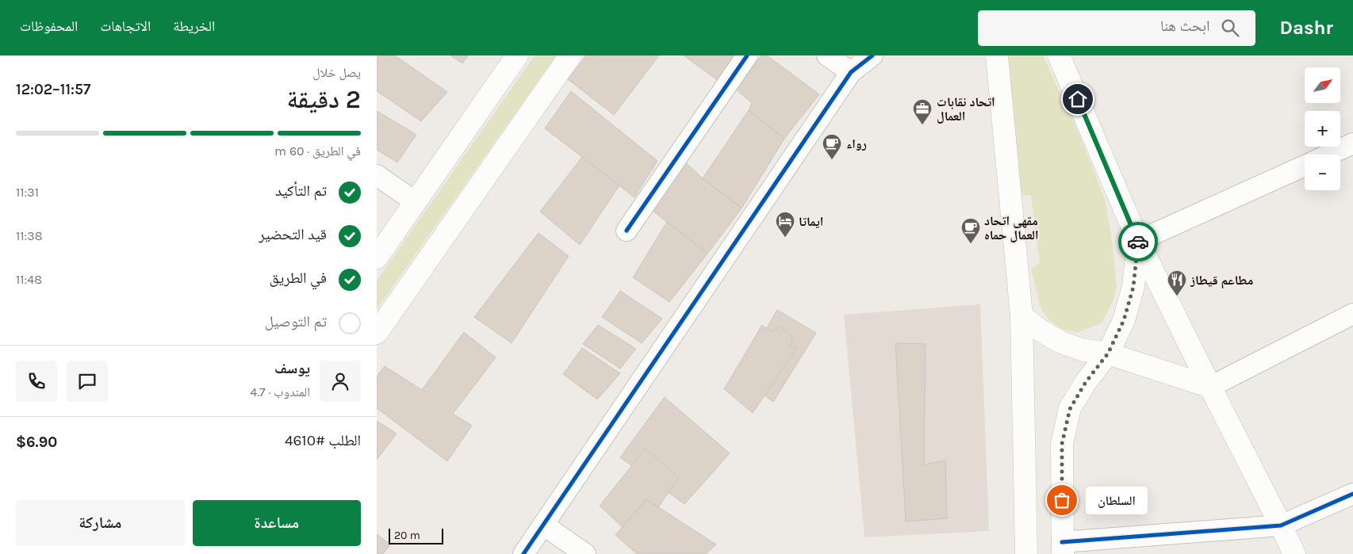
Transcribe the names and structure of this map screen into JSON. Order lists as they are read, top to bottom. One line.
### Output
{"places":{"office":["اتحاد نقابات العمال"],"cafe":["رواء","مقهى اتحاد العمال حماه"],"hotel":["ايماتا"],"restaurant":["مطاعم قيطاز"],"other":["السلطان"]},"scale_bar":"20 m","north":"top right","page":{"header":"Dashr","search":"ابحث هنا","nav":["الخريطة","الاتجاهات","المحفوظات"],"heading":["2 دقيقة","يصل خلال","11:57–12:02"],"panel":["يوسف","المندوب · 4.7","الطلب #4610","$6.90"],"map_buttons":["+","−"],"bar":"في الطريق · 60 m","list":[["تم التأكيد","11:31"],["قيد التحضير","11:38"],["في الطريق","11:48"],"تم التوصيل"],"bubble":"السلطان","buttons":["مساعدة","مشاركة"],"scale":"20 m"}}
